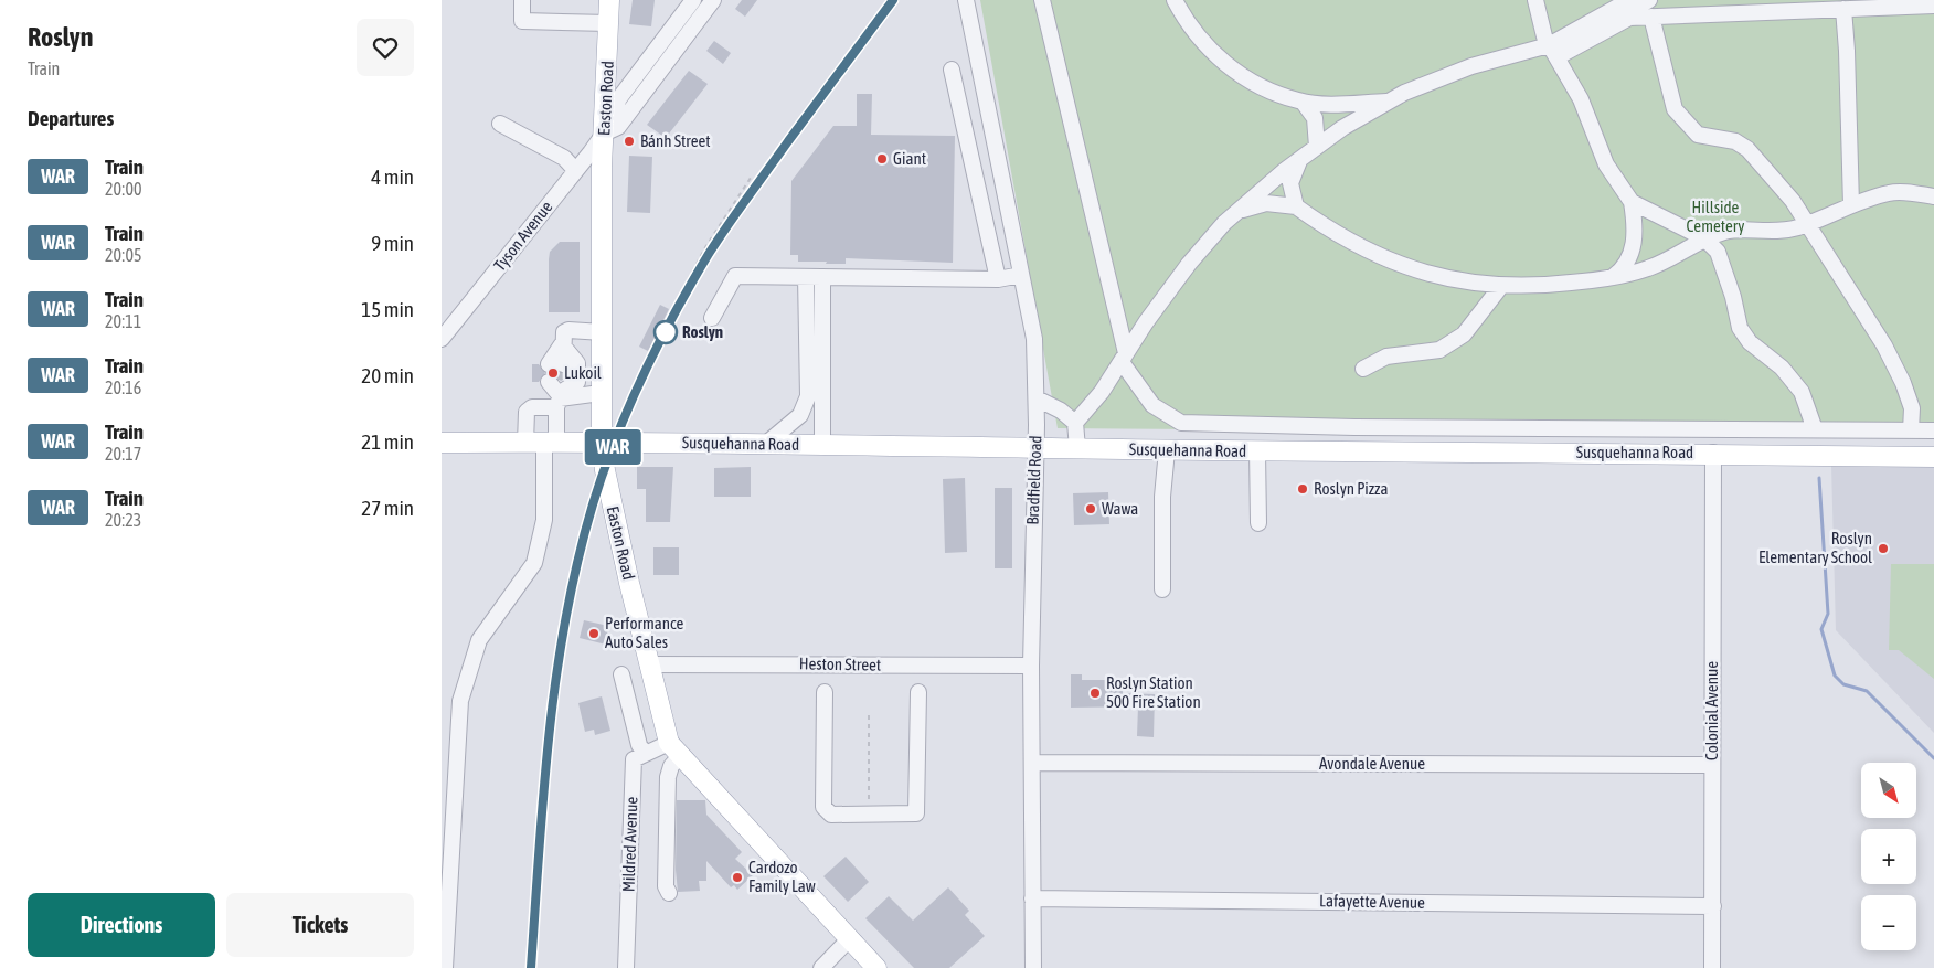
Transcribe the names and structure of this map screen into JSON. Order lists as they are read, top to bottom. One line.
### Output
{"streets":{"main road":["Easton Road","Susquehanna Road"],"street":["Tyson Avenue","Bradfield Road","Heston Street","Colonial Avenue","Avondale Avenue","Mildred Avenue","Lafayette Avenue"]},"crossings":[["Easton Road","Tyson Avenue"],["Easton Road","Susquehanna Road"],["Easton Road","Heston Street"],["Susquehanna Road","Bradfield Road"],["Susquehanna Road","Colonial Avenue"],["Bradfield Road","Heston Street"],["Bradfield Road","Avondale Avenue"],["Bradfield Road","Lafayette Avenue"],["Colonial Avenue","Avondale Avenue"],["Colonial Avenue","Lafayette Avenue"]],"parks":["Hillside Cemetery"],"places":["Bánh Street","Giant","Roslyn","Lukoil","Roslyn Pizza","Wawa","Roslyn Elementary School","Performance Auto Sales","Roslyn Station 500 Fire Station","Cardozo Family Law"],"north":"bottom right","page":{"heading":[["Roslyn","Train"],"Departures"],"on_map":"WAR","list":[{"mark":"WAR","name":"Train","note":"20:00","value":"4 min"},{"mark":"WAR","name":"Train","note":"20:05","value":"9 min"},{"mark":"WAR","name":"Train","note":"20:11","value":"15 min"},{"mark":"WAR","name":"Train","note":"20:16","value":"20 min"},{"mark":"WAR","name":"Train","note":"20:17","value":"21 min"},{"mark":"WAR","name":"Train","note":"20:23","value":"27 min"}],"map_buttons":["+","−"],"buttons":["Directions","Tickets"]}}
